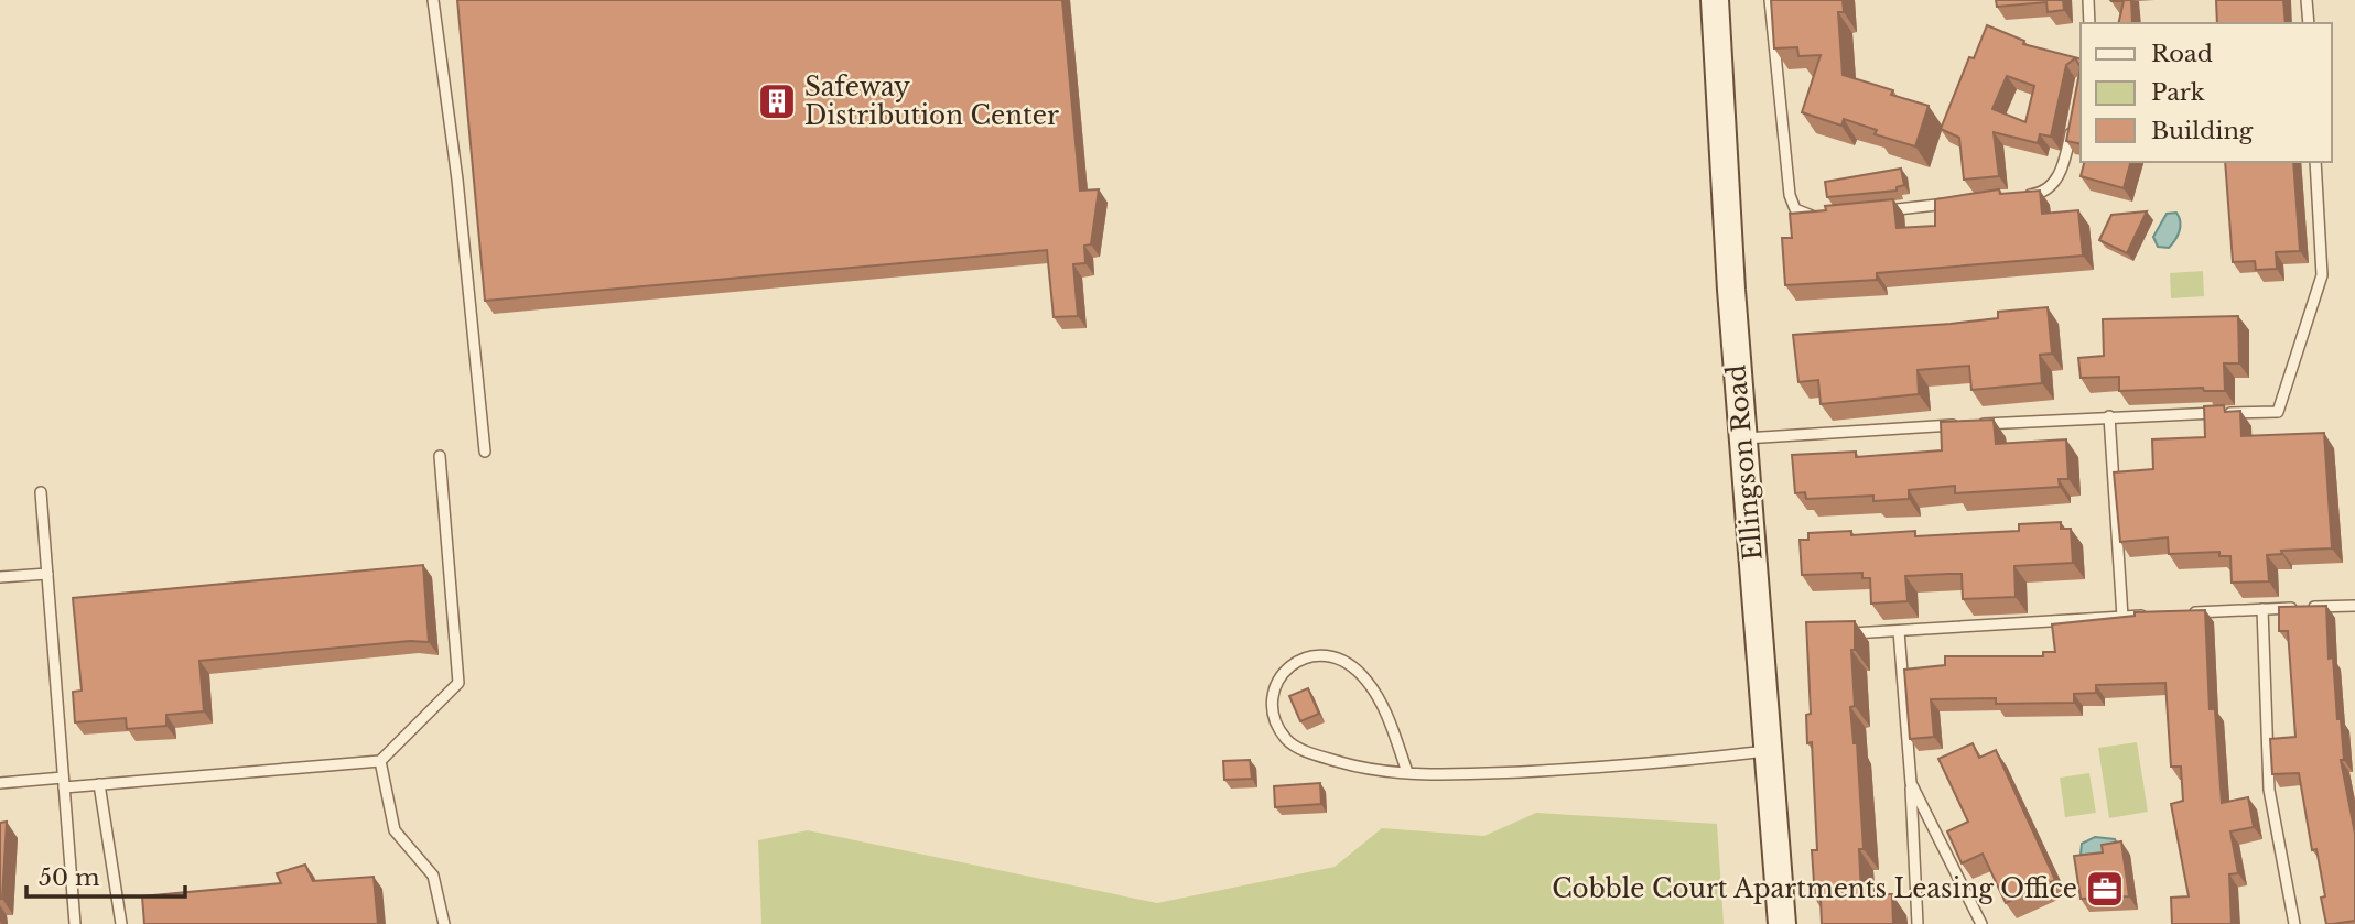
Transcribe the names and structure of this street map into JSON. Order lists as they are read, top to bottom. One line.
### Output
{"streets":{"main road":["Ellingson Road"]},"places":{"building":["Safeway Distribution Center"],"office":["Cobble Court Apartments Leasing Office"]},"legend":["Road","Park","Building"],"scale_bar":"50 m"}
